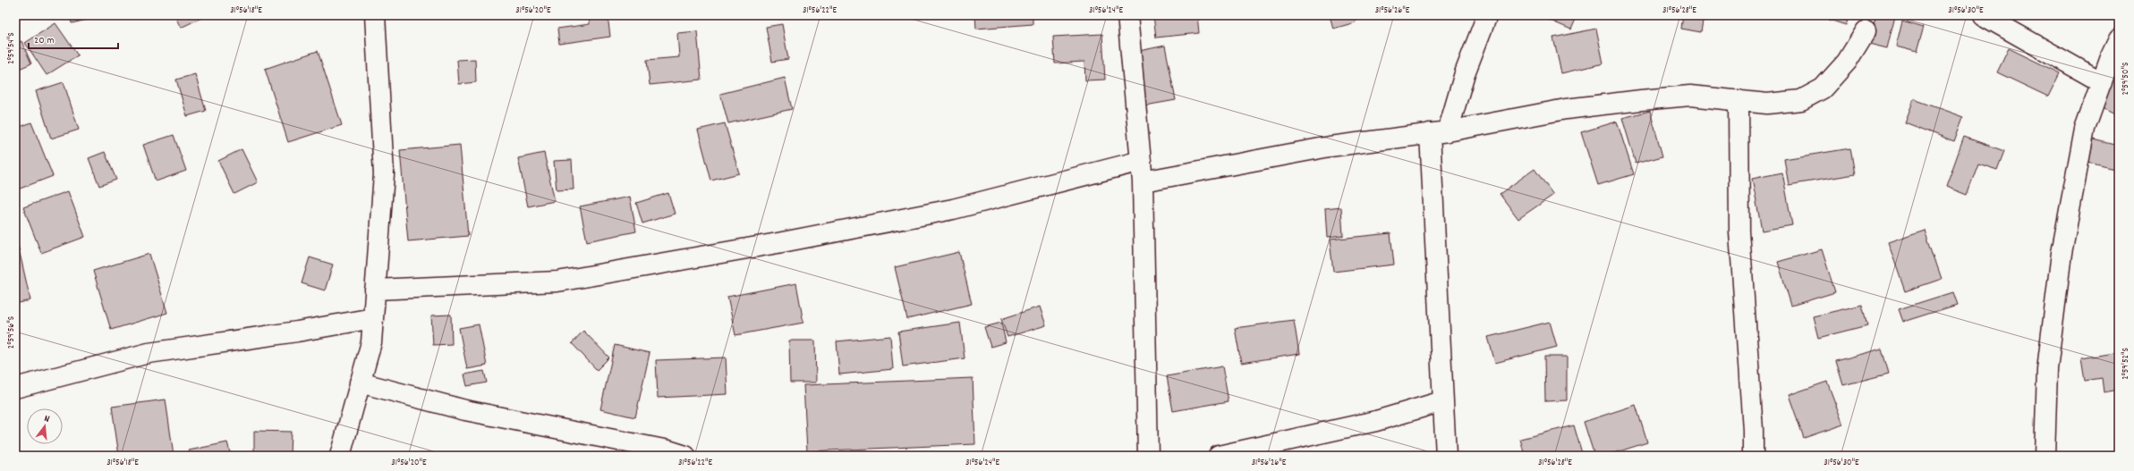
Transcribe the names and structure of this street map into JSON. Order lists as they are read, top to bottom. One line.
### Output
{"scale_bar":"20 m","north":"top","coordinates":["31°56'18\"E","31°56'20\"E","31°56'22\"E","31°56'24\"E","31°56'26\"E","31°56'28\"E","31°56'30\"E","2°59'54\"S","2°59'50\"S","2°59'56\"S","2°59'52\"S"]}
